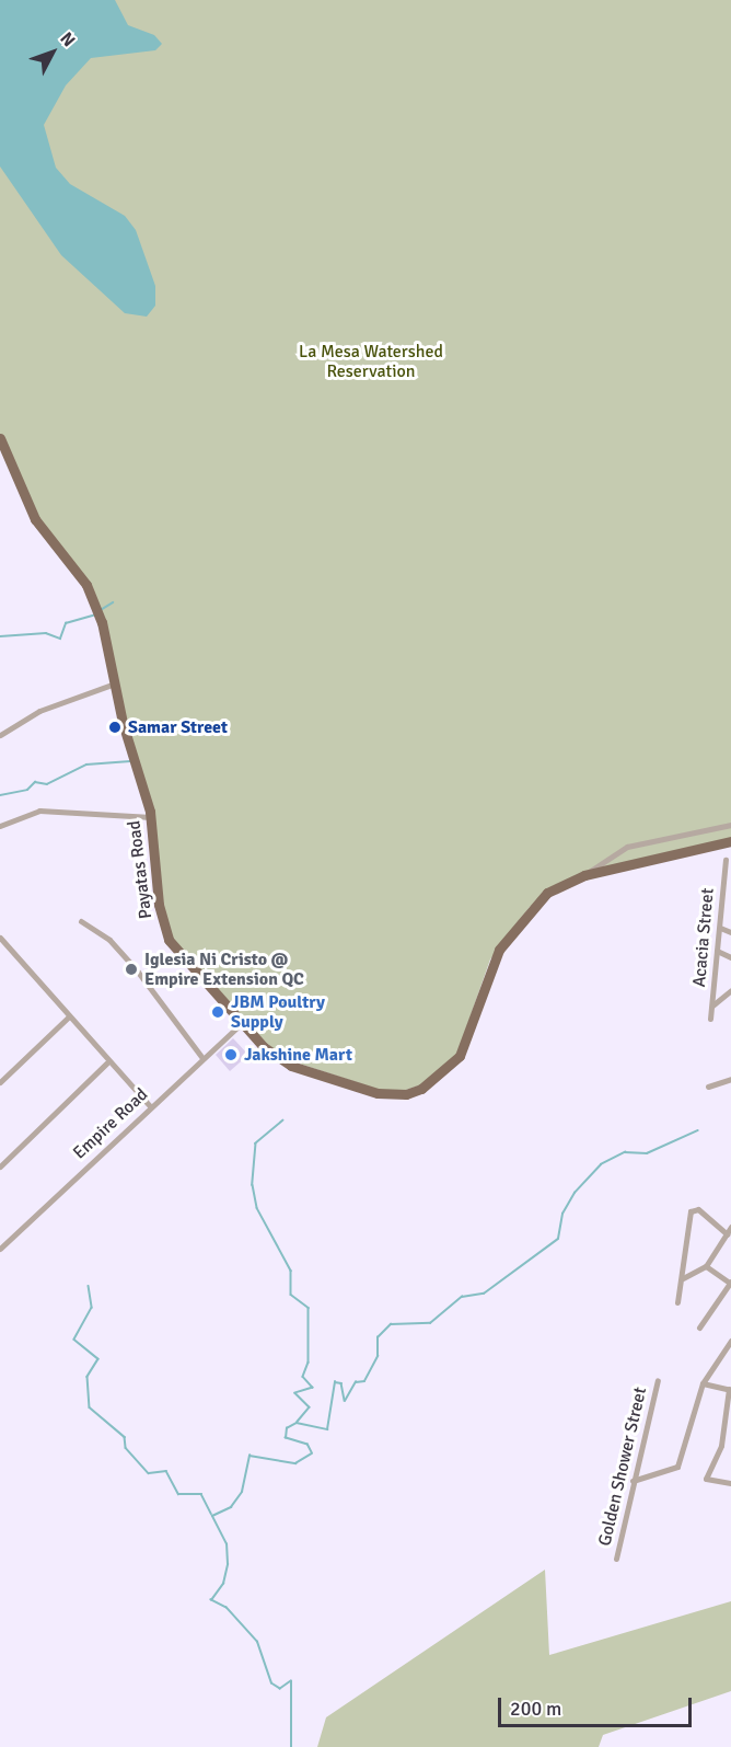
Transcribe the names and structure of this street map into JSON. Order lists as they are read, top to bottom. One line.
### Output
{"streets":{"main road":["Payatas Road"],"street":["Acacia Street","Empire Road","Golden Shower Street"]},"crossings":[["Payatas Road","Empire Road"]],"parks":["La Mesa Watershed Reservation"],"places":["Samar Street","Iglesia Ni Cristo @ Empire Extension QC","JBM Poultry Supply","Jakshine Mart"],"scale_bar":"200 m","north":"top right"}
